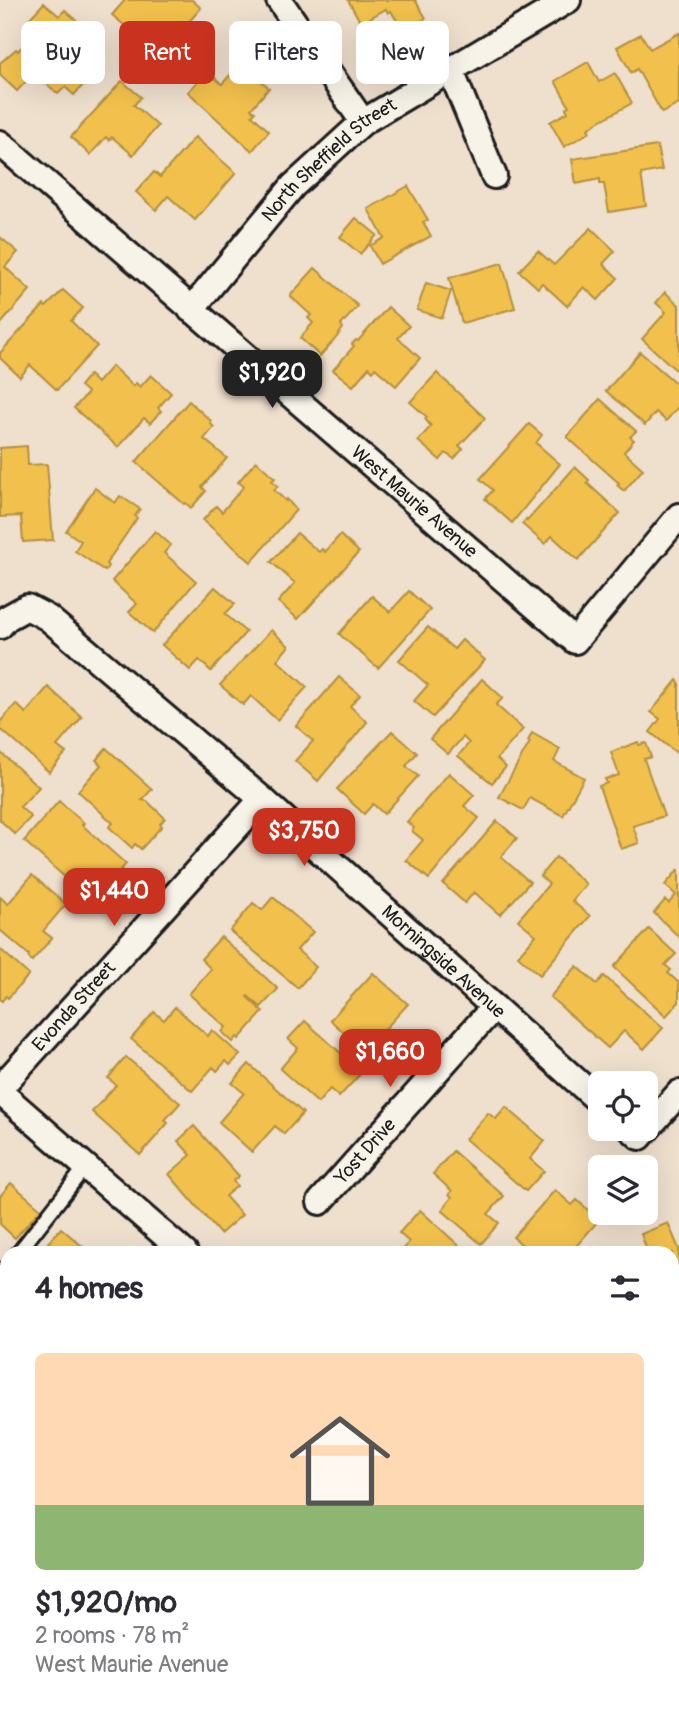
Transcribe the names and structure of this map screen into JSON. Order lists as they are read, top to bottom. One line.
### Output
{"streets":{"street":["North Sheffield Street","West Maurie Avenue","Morningside Avenue","Evonda Street","Yost Drive"]},"crossings":[["North Sheffield Street","West Maurie Avenue"],["Morningside Avenue","Evonda Street"],["Morningside Avenue","Yost Drive"]],"page":{"chip":["Buy","Rent","Filters","New"],"price":["$1,920","$3,750","$1,440","$1,660"],"heading":"4 homes","list":[{"name":"$1,920/mo","note":"2 rooms · 78 m² · West Maurie Avenue"}]}}
